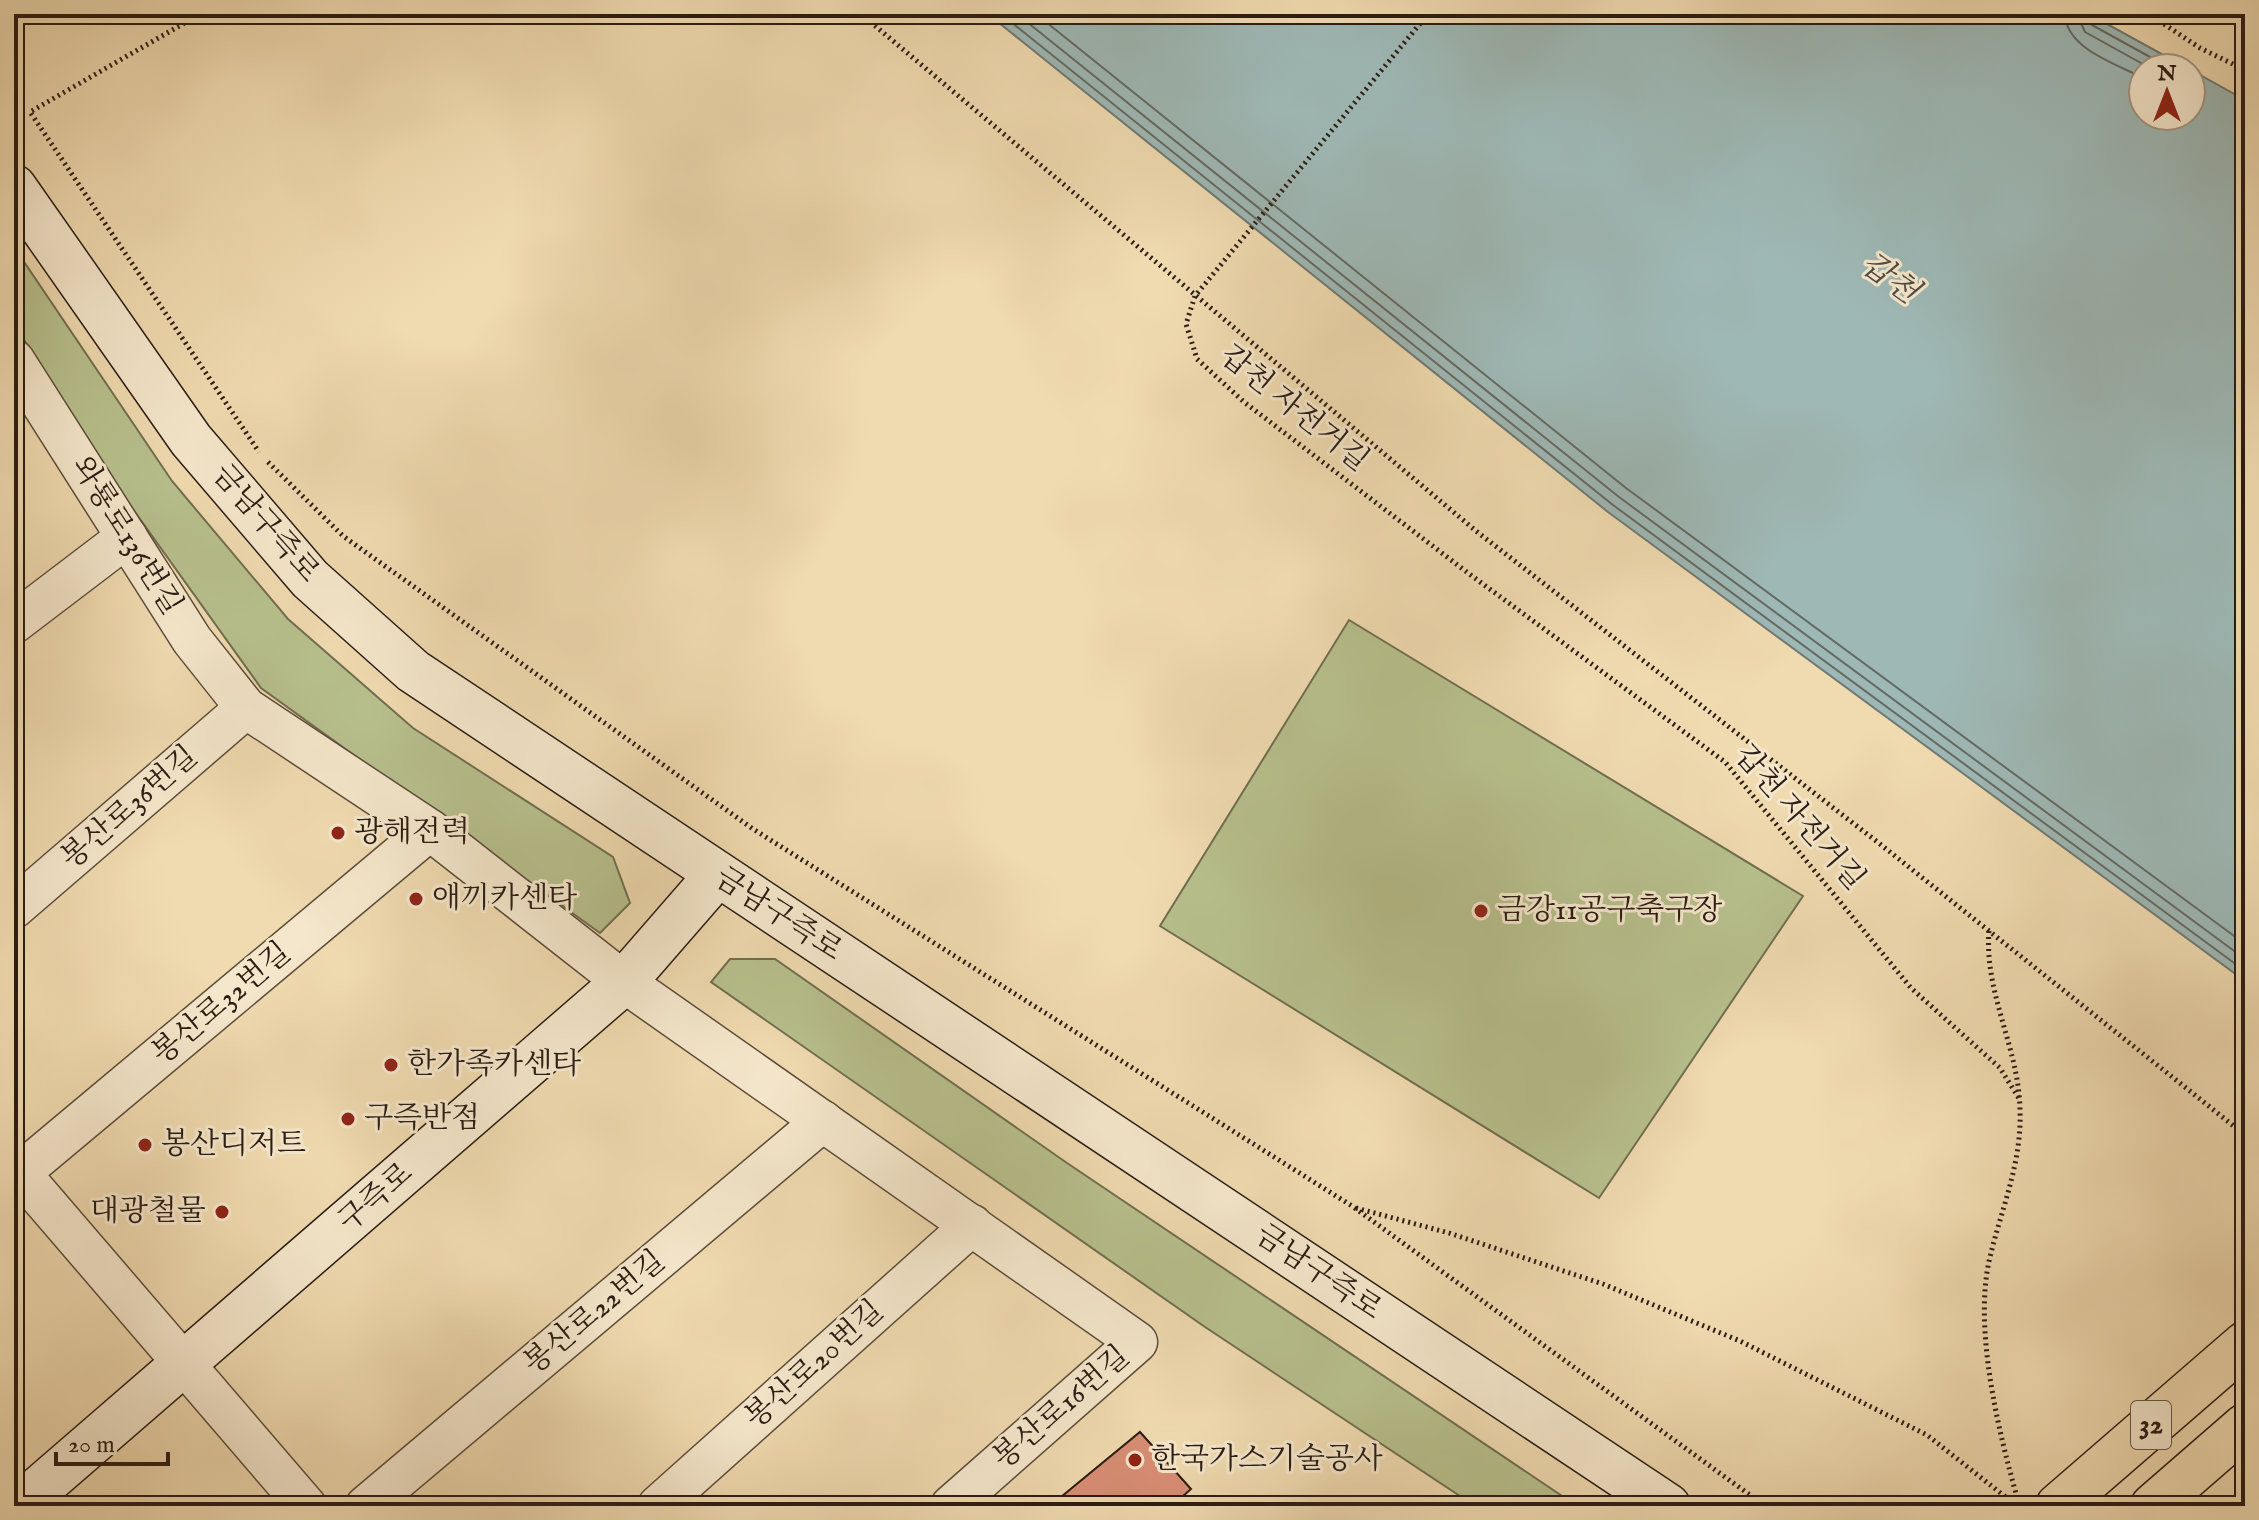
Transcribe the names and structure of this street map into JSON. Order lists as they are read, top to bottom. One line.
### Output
{"streets":{"main road":["금남구즉로","구즉로","32"],"street":["와룡로136번길","봉산로36번길","봉산로32번길","봉산로22번길","봉산로20번길","봉산로16번길"],"path":["갑천 자전거길"]},"crossings":[["금남구즉로","구즉로"],["와룡로136번길","봉산로36번길"],["와룡로136번길","봉산로32번길"],["와룡로136번길","구즉로"],["와룡로136번길","봉산로22번길"],["와룡로136번길","봉산로20번길"],["와룡로136번길","봉산로16번길"]],"water":["갑천"],"places":["광해전력","애끼카센타","금강11공구축구장","한가족카센타","구즉반점","봉산디저트","대광철물","한국가스기술공사"],"scale_bar":"20 m","north":"top"}
